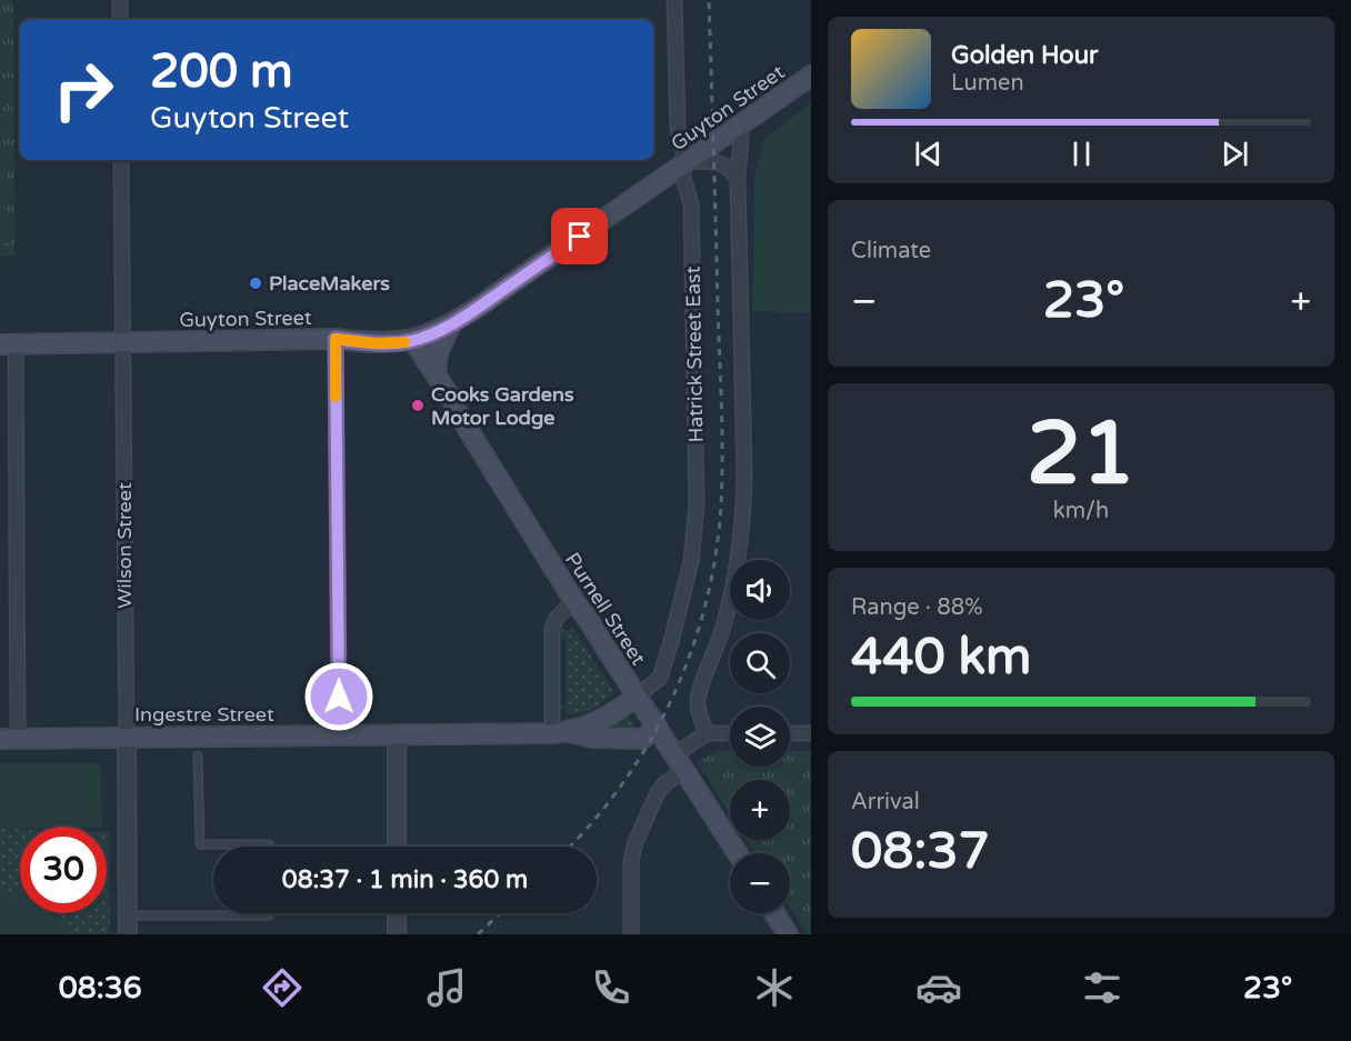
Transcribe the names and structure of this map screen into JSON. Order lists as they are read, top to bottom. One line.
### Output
{"streets":{"main road":["Guyton Street","Purnell Street","Ingestre Street"],"street":["Hatrick Street East","Wilson Street"]},"crossings":[["Guyton Street","Hatrick Street East"],["Guyton Street","Wilson Street"],["Guyton Street","Purnell Street"],["Hatrick Street East","Purnell Street"],["Hatrick Street East","Ingestre Street"],["Wilson Street","Ingestre Street"],["Purnell Street","Ingestre Street"]],"places":["PlaceMakers","Cooks Gardens Motor Lodge"],"page":{"turn":["200 m","Guyton Street"],"song":["Golden Hour","Lumen"],"tile":["Climate",["21","km/h"],["Range · 88%","440 km"],["Arrival","08:37"]],"heat":["−","23°","+"],"map_buttons":["+","−"],"limit":"30","trip":"08:37 · 1 min · 360 m","tabs":["08:36","23°"]}}
